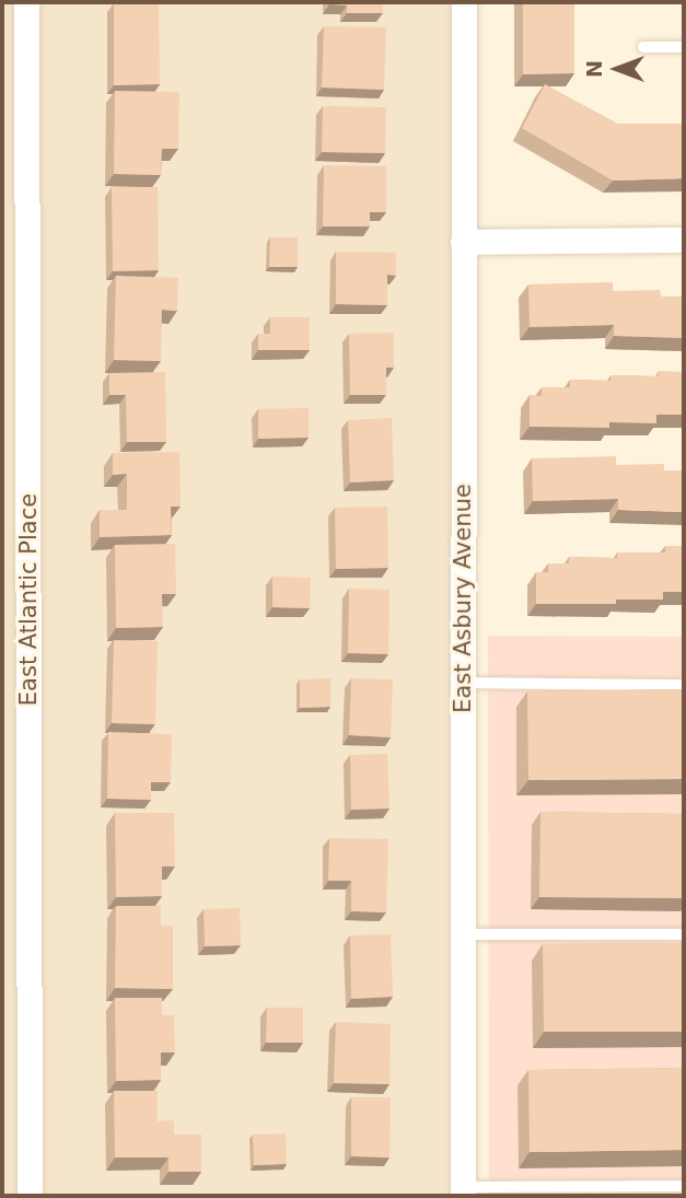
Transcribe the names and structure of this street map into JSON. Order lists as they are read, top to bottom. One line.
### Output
{"streets":{"street":["East Asbury Avenue","East Atlantic Place"]},"north":"left"}
